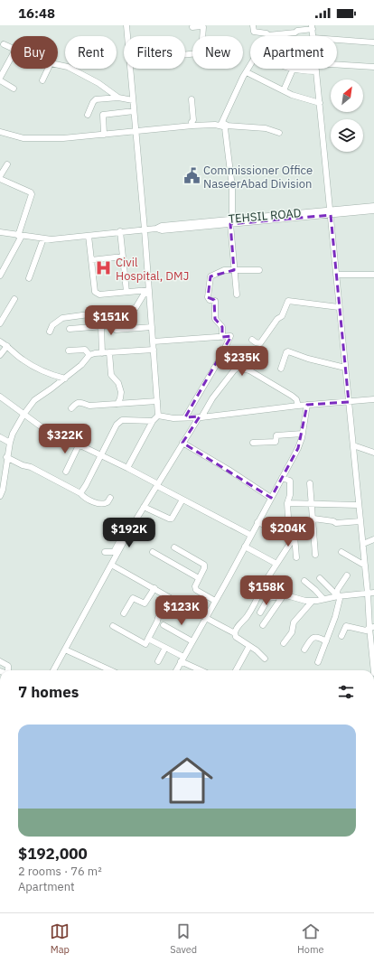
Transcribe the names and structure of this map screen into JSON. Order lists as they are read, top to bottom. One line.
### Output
{"places":{"public building":["Commissioner Office NaseerAbad Division"],"hospital":["Civil Hospital, DMJ"]},"north":"top right","page":{"status":"16:48","chip":["Buy","Rent","Filters","New","Apartment"],"price":["$151K","$235K","$322K","$204K","$192K","$158K","$123K"],"heading":"7 homes","list":[{"name":"$192,000","note":"2 rooms · 76 m² · Apartment"}],"tabs":["Map","Saved","Home"]}}
